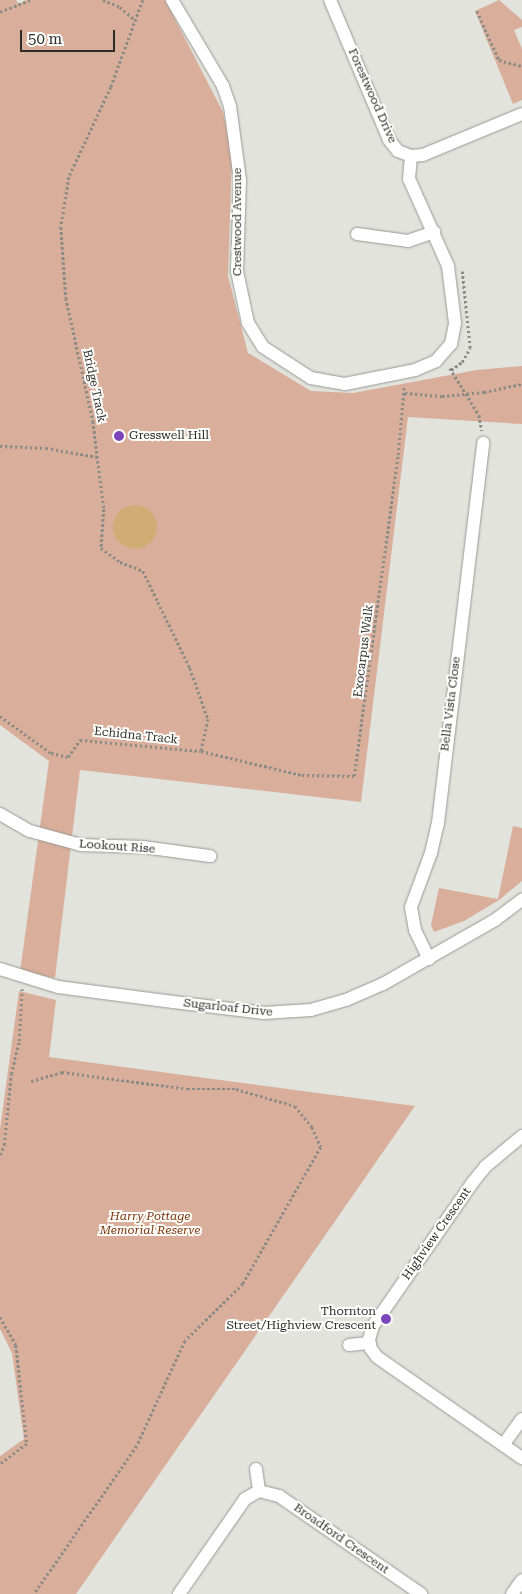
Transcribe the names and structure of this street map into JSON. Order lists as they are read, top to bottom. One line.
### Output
{"streets":{"street":["Forestwood Drive","Crestwood Avenue","Bella Vista Close","Lookout Rise","Sugarloaf Drive","Highview Crescent","Broadford Crescent"],"path":["Bridge Track","Exocarpus Walk","Echidna Track"]},"crossings":[["Crestwood Avenue","Exocarpus Walk"],["Bridge Track","Exocarpus Walk"],["Bridge Track","Echidna Track"],["Exocarpus Walk","Echidna Track"],["Bella Vista Close","Sugarloaf Drive"]],"parks":["Harry Pottage Memorial Reserve"],"places":["Gresswell Hill","Thornton Street/Highview Crescent"],"scale_bar":"50 m"}
